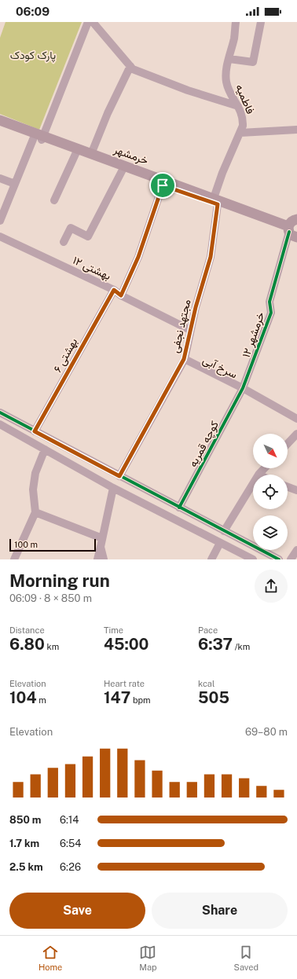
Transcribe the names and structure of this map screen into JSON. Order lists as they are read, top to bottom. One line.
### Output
{"streets":{"main road":["خرمشهر"],"street":["فاطمیه","بهشتی ۱۲","مجتهد نجفی","خرمشهر ۱۲","بهشتی ۶","سرخ آبی","کوچه قمریه"]},"crossings":[["فاطمیه","خرمشهر"],["فاطمیه","مجتهد نجفی"],["خرمشهر","مجتهد نجفی"],["خرمشهر","خرمشهر ۱۲"],["بهشتی ۱۲","مجتهد نجفی"],["بهشتی ۱۲","بهشتی ۶"],["مجتهد نجفی","سرخ آبی"],["خرمشهر ۱۲","سرخ آبی"],["خرمشهر ۱۲","کوچه قمریه"],["سرخ آبی","کوچه قمریه"]],"parks":["پارک کودک"],"scale_bar":"100 m","north":"bottom right","page":{"status":"06:09","scale":"100 m","heading":["Morning run","06:09 · 8 × 850 m"],"stats":[["Distance","6.80 km"],["Time","45:00"],["Pace","6:37 /km"],["Elevation","104 m"],["Heart rate","147 bpm"],["kcal","505"]],"chart":["Elevation","69–80 m"],"list":[{"name":"850 m","note":"6:14"},{"name":"1.7 km","note":"6:54"},{"name":"2.5 km","note":"6:26"}],"buttons":["Save","Share"],"tabs":["Home","Map","Saved"]}}
